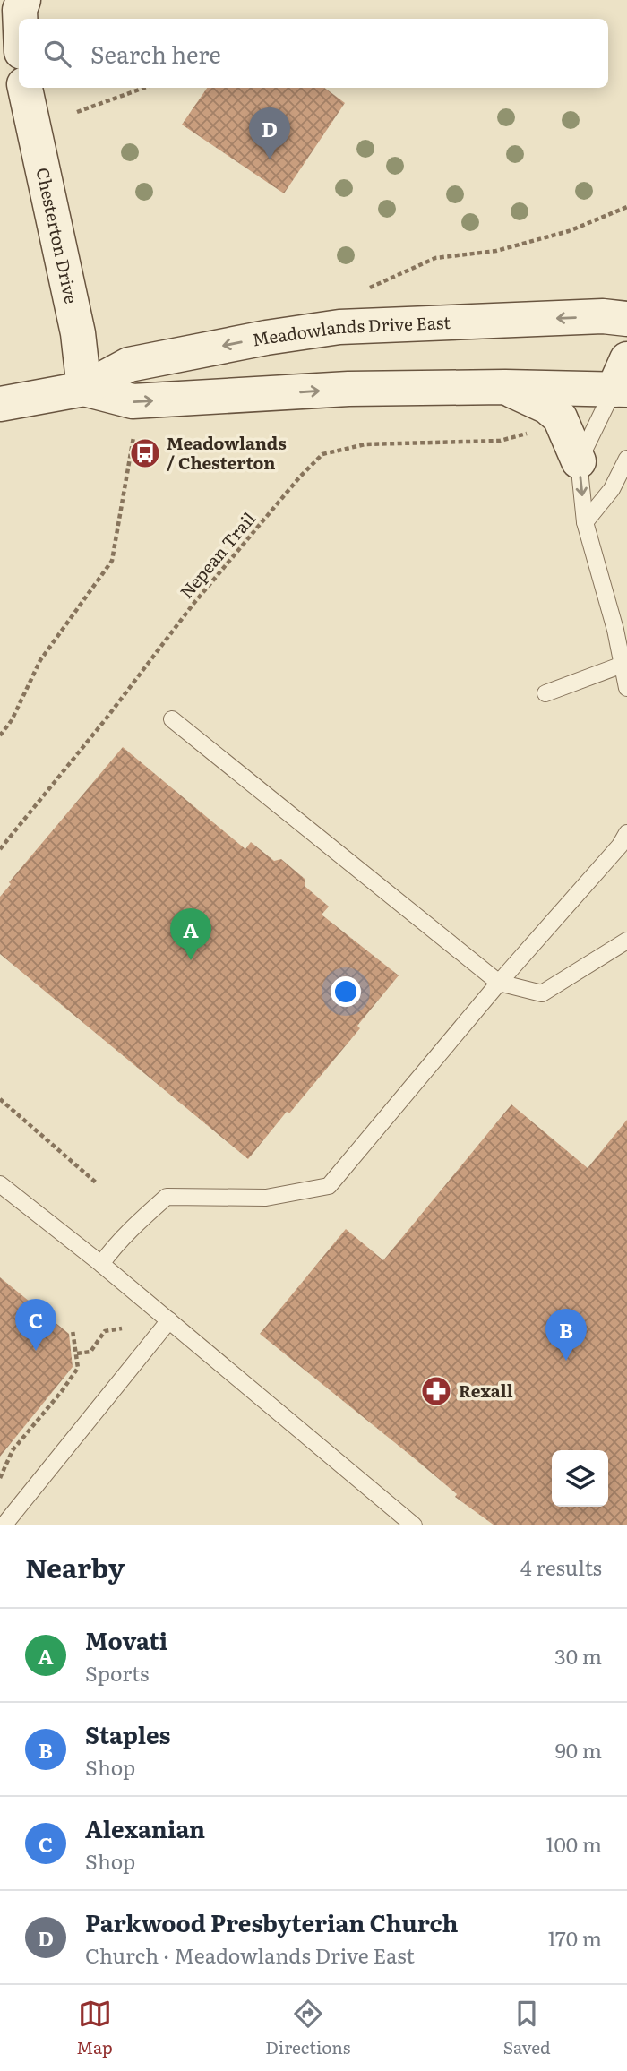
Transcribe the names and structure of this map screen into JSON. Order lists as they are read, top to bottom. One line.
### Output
{"streets":{"main road":["Chesterton Drive","Meadowlands Drive East"],"path":["Nepean Trail"]},"crossings":[["Chesterton Drive","Meadowlands Drive East"]],"places":{"bus stop":["Meadowlands / Chesterton"],"pharmacy":["Rexall"]},"page":{"search":"Search here","pins":["D","A","C","B"],"heading":["Nearby","4 results"],"list":[{"mark":"A","name":"Movati","note":"Sports","value":"30 m"},{"mark":"B","name":"Staples","note":"Shop","value":"90 m"},{"mark":"C","name":"Alexanian","note":"Shop","value":"100 m"},{"mark":"D","name":"Parkwood Presbyterian Church","note":"Church · Meadowlands Drive East","value":"170 m"}],"nav":["Map","Directions","Saved"]}}
